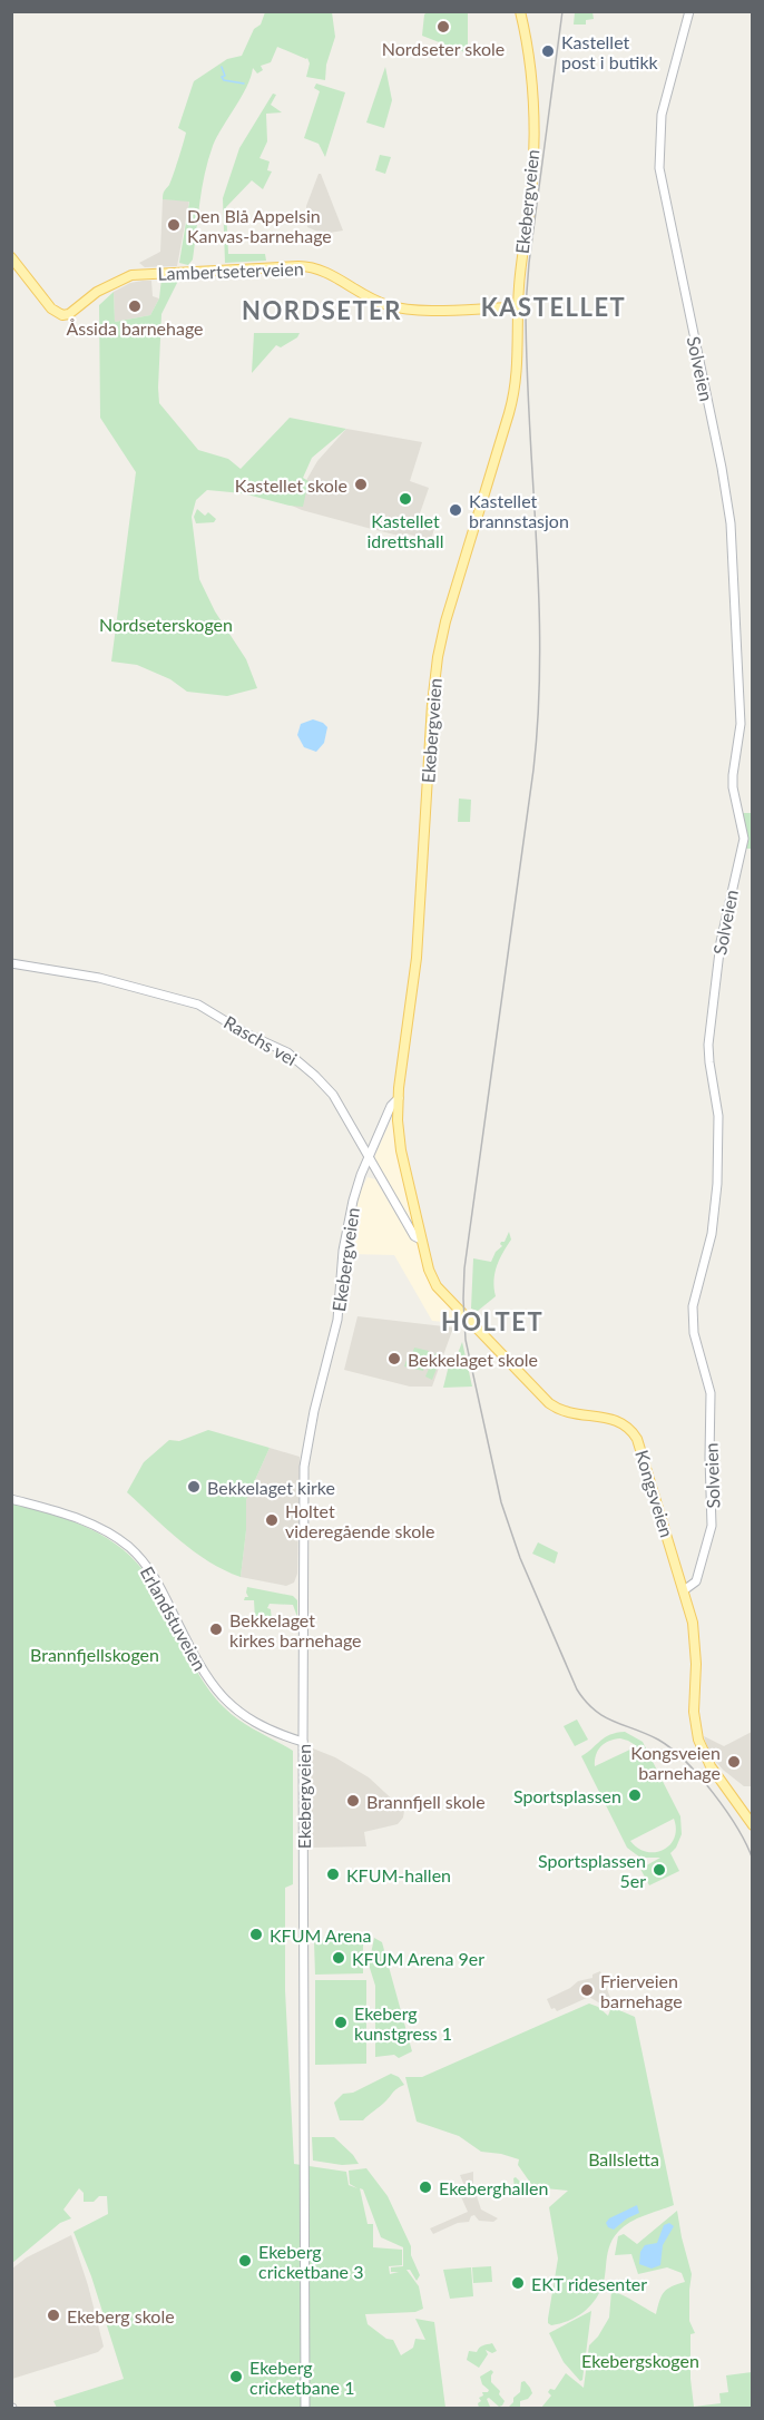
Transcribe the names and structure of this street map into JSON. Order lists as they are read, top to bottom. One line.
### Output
{"streets":{"main road":["Ekebergveien","Lambertseterveien","Kongsveien"],"street":["Solveien","Raschs vei","Erlandstuveien"]},"crossings":[["Ekebergveien","Lambertseterveien"],["Ekebergveien","Raschs vei"],["Ekebergveien","Kongsveien"],["Ekebergveien","Erlandstuveien"],["Solveien","Kongsveien"],["Raschs vei","Kongsveien"]],"districts":["KASTELLET","NORDSETER","HOLTET"],"parks":["Nordseterskogen","Brannfjellskogen","Ballsletta","Ekebergskogen"],"places":["Nordseter skole","Kastellet post i butikk","Den Blå Appelsin Kanvas-barnehage","Åssida barnehage","Kastellet skole","Kastellet idrettshall","Kastellet brannstasjon","Bekkelaget skole","Bekkelaget kirke","Holtet videregående skole","Bekkelaget kirkes barnehage","Kongsveien barnehage","Sportsplassen","Brannfjell skole","Sportsplassen 5er","KFUM-hallen","KFUM Arena","KFUM Arena 9er","Frierveien barnehage","Ekeberg kunstgress 1","Ekeberghallen","Ekeberg cricketbane 3","EKT ridesenter","Ekeberg skole","Ekeberg cricketbane 1"]}
